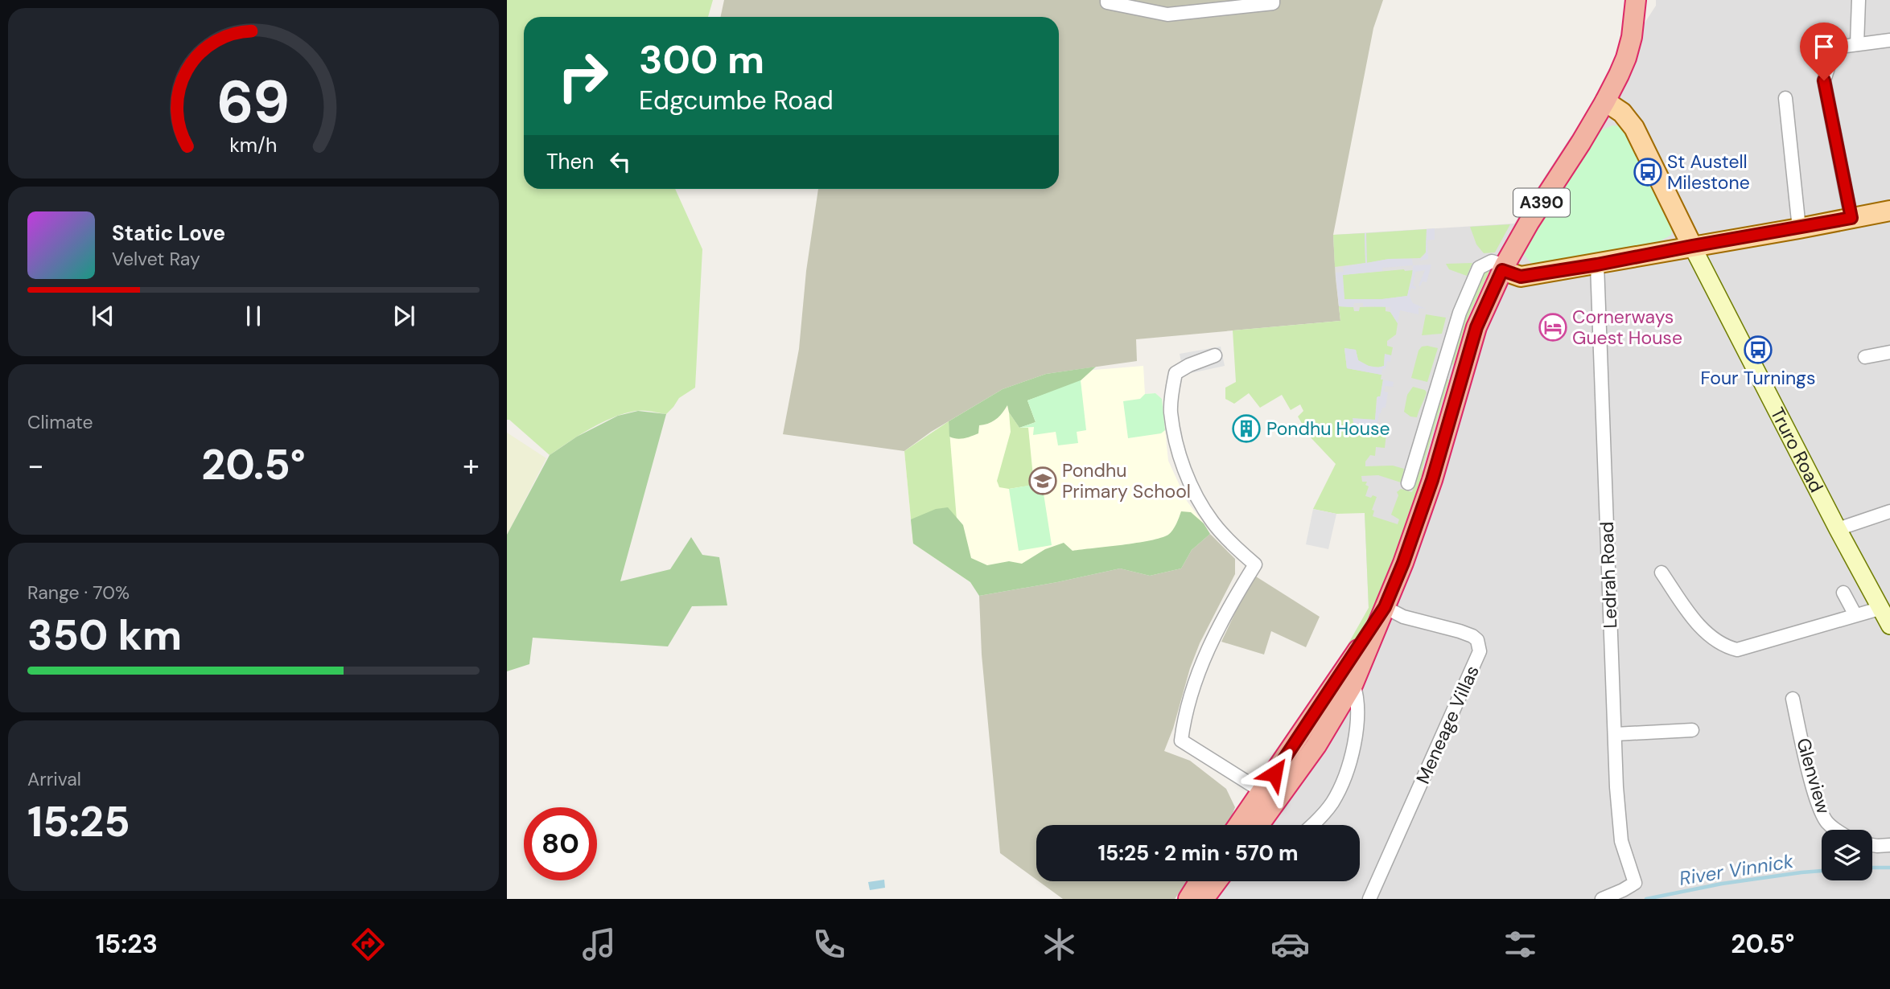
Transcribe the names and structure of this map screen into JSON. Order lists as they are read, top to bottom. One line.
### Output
{"streets":{"highway":["A390"],"main road":["Truro Road"],"street":["Ledrah Road","Meneage Villas","Glenview"]},"crossings":[["A390","Truro Road"],["A390","Meneage Villas"]],"water":["River Vinnick"],"places":{"bus stop":["St Austell Milestone","Four Turnings"],"hotel":["Cornerways Guest House"],"building":["Pondhu House"],"school or university":["Pondhu Primary School"]},"page":{"turn":["300 m","Edgcumbe Road"],"then":"Then","song":["Static Love","Velvet Ray"],"tile":["Climate",["Range · 70%","350 km"],["Arrival","15:25"]],"heat":["−","20.5°","+"],"limit":"80","trip":"15:25 · 2 min · 570 m","tabs":["15:23","20.5°"],"gauge":["69","km/h"]}}
